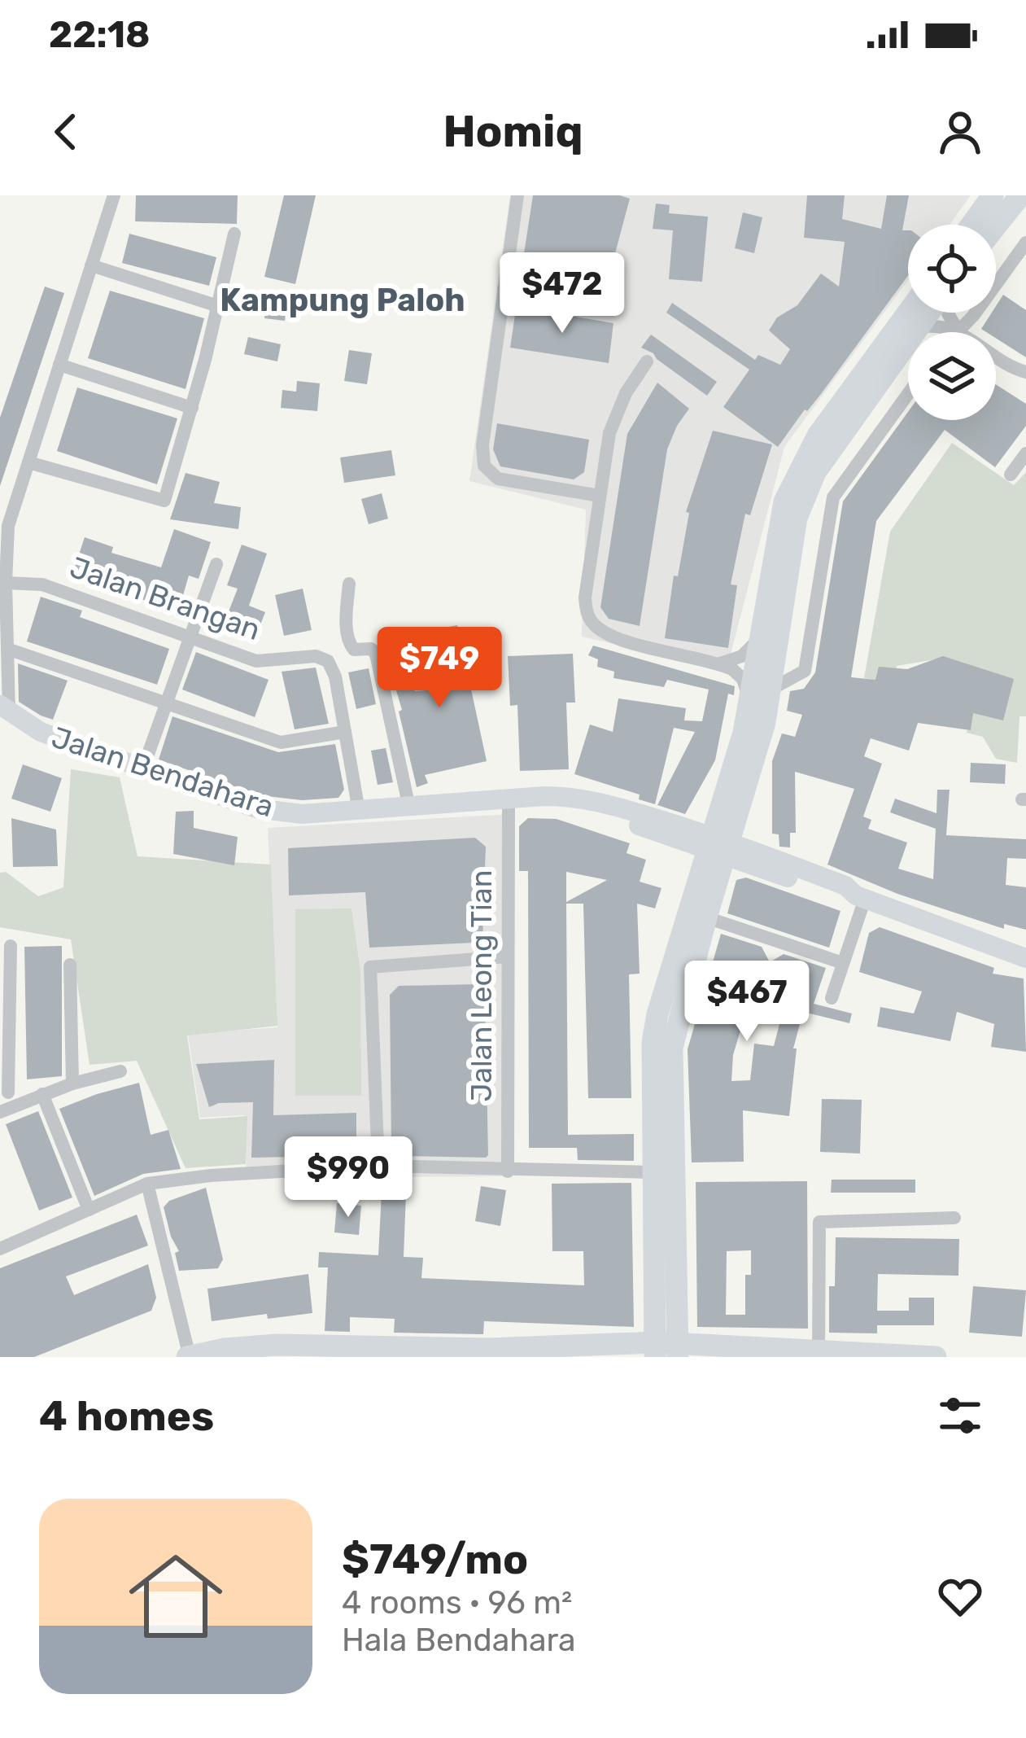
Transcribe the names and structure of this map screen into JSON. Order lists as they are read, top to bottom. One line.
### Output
{"streets":{"main road":["Jalan Bendahara"],"street":["Jalan Brangan","Jalan Leong Tian"]},"crossings":[["Jalan Brangan","Jalan Bendahara"],["Jalan Bendahara","Jalan Leong Tian"]],"districts":["Kampung Paloh"],"page":{"status":"22:18","header":"Homiq","price":["$472","$749","$467","$990"],"heading":"4 homes","list":[{"name":"$749/mo","note":"4 rooms · 96 m² · Hala Bendahara"}]}}
